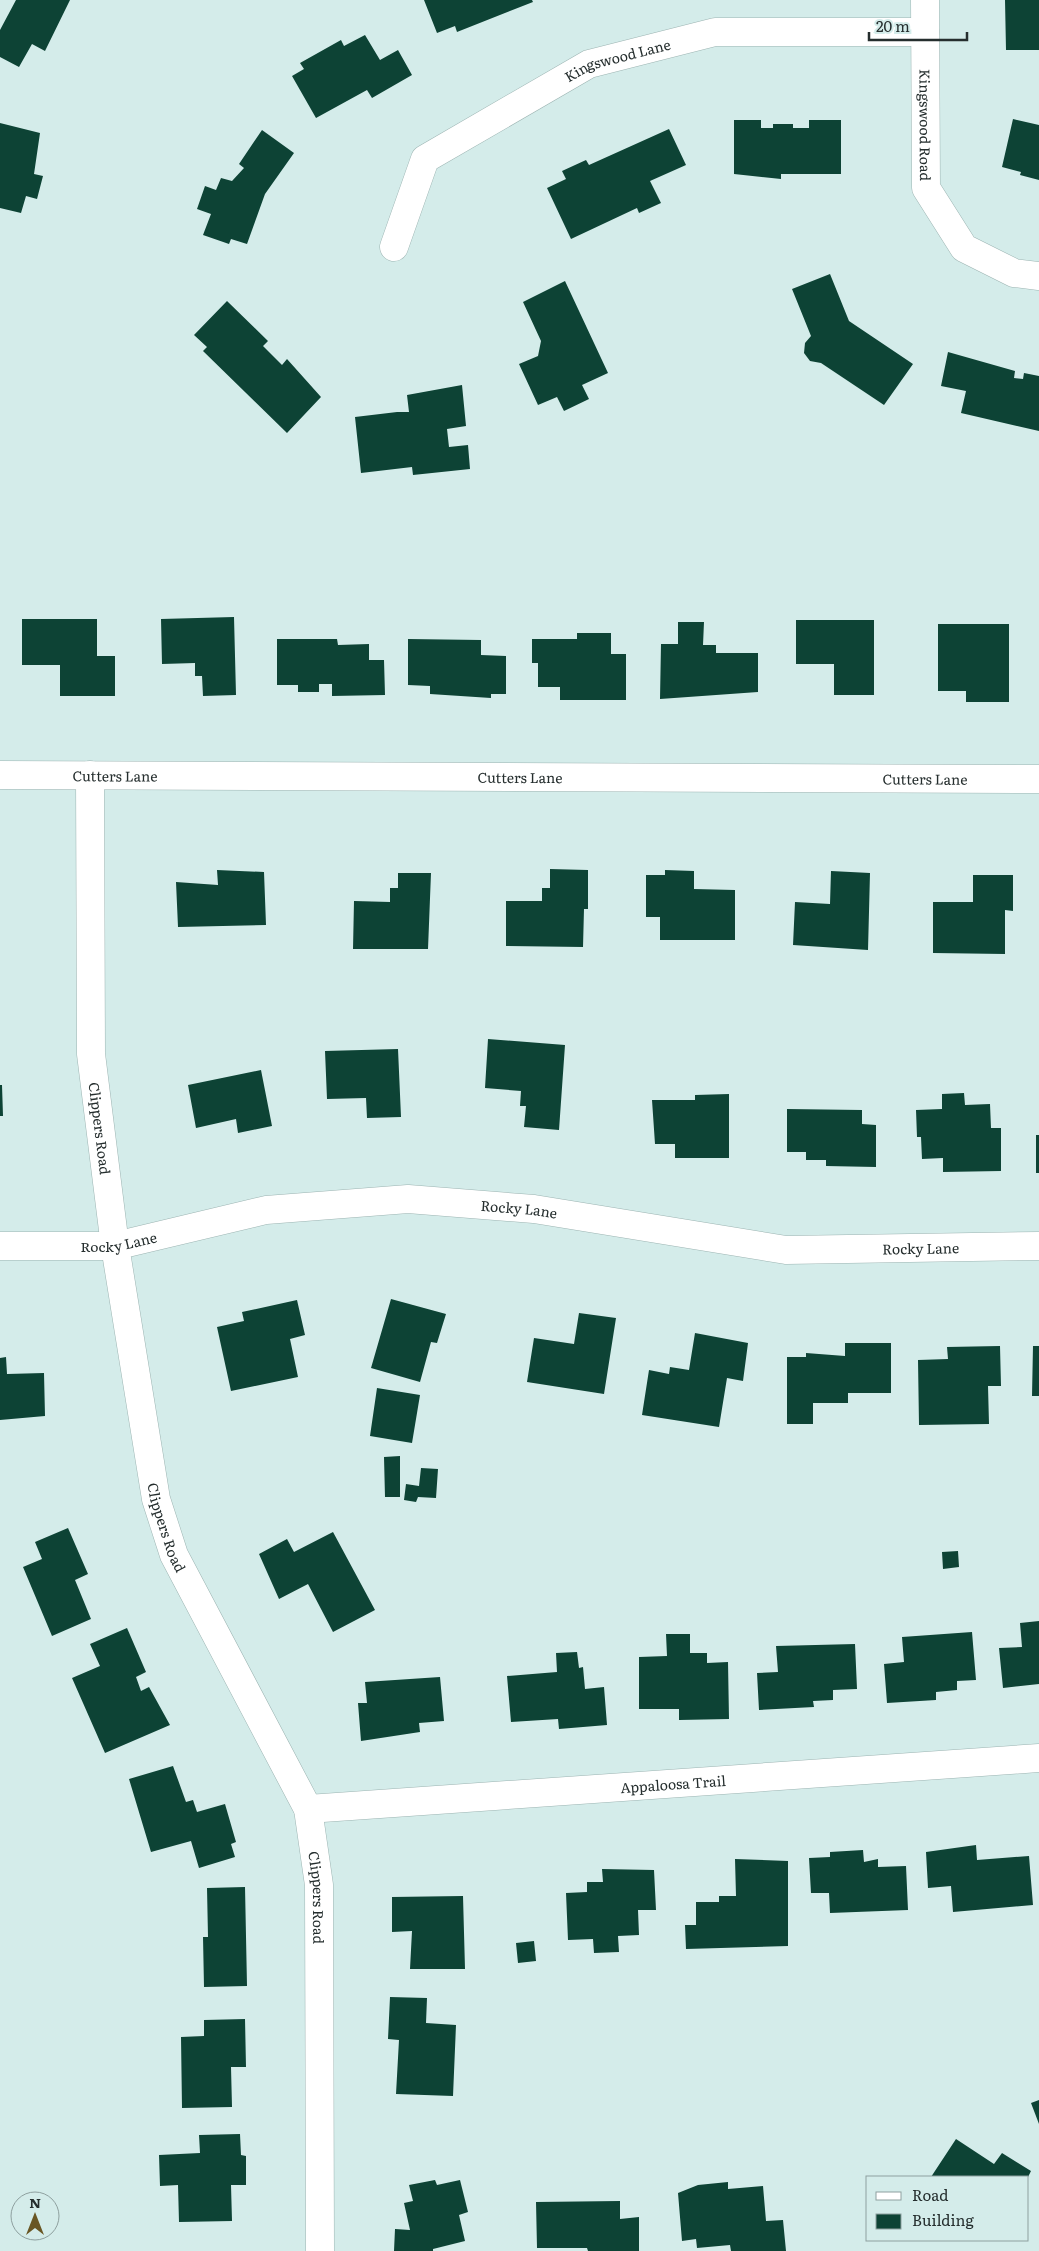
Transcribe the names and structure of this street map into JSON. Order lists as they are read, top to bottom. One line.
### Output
{"streets":{"street":["Kingswood Lane","Kingswood Road","Cutters Lane","Clippers Road","Rocky Lane","Appaloosa Trail"]},"crossings":[["Kingswood Lane","Kingswood Road"],["Cutters Lane","Clippers Road"],["Clippers Road","Rocky Lane"],["Clippers Road","Appaloosa Trail"]],"legend":["Road","Building"],"scale_bar":"20 m","north":"top"}
